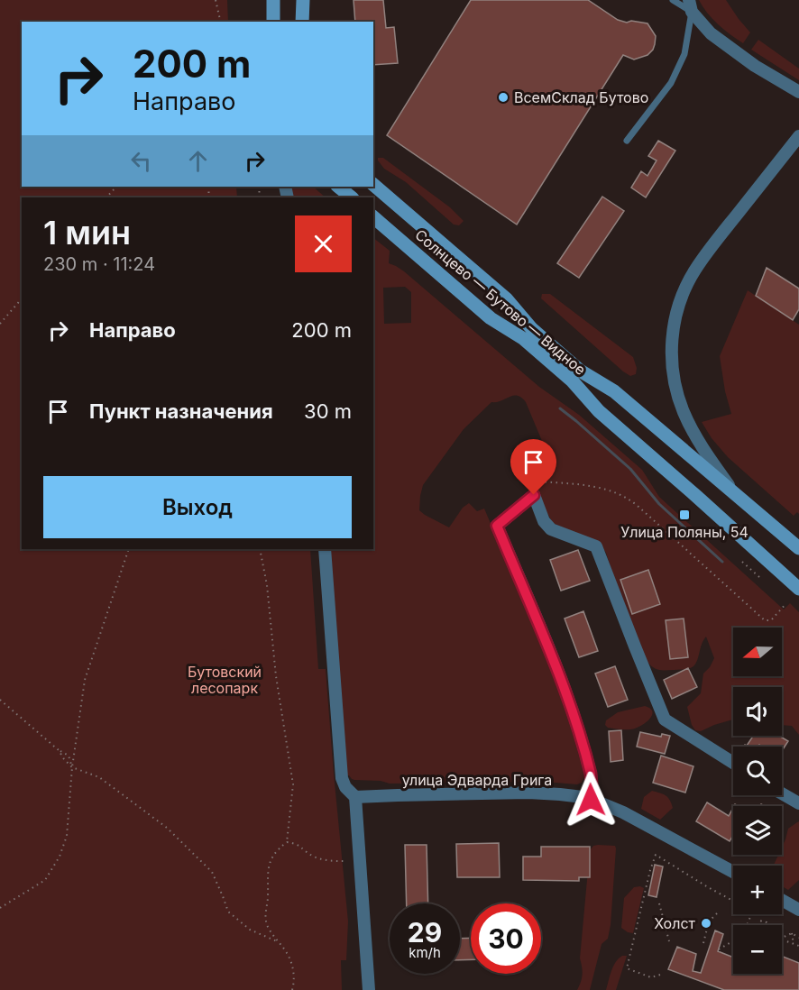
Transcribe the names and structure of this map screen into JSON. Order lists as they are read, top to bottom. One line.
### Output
{"streets":{"main road":["Солнцево — Бутово — Видное"],"street":["улица Эдварда Грига"]},"parks":["Бутовский лесопарк"],"places":{"other":["ВсемСклад Бутово","Холст"],"transit":["Улица Поляны, 54"]},"north":"left","page":{"turn":["200 m","Направо"],"heading":["1 мин","230 m · 11:24"],"list":[{"name":"Направо","value":"200 m"},{"name":"Пункт назначения","value":"30 m"}],"buttons":"Выход","map_buttons":["+","−"],"speed":"29 km/h","limit":"30"}}
